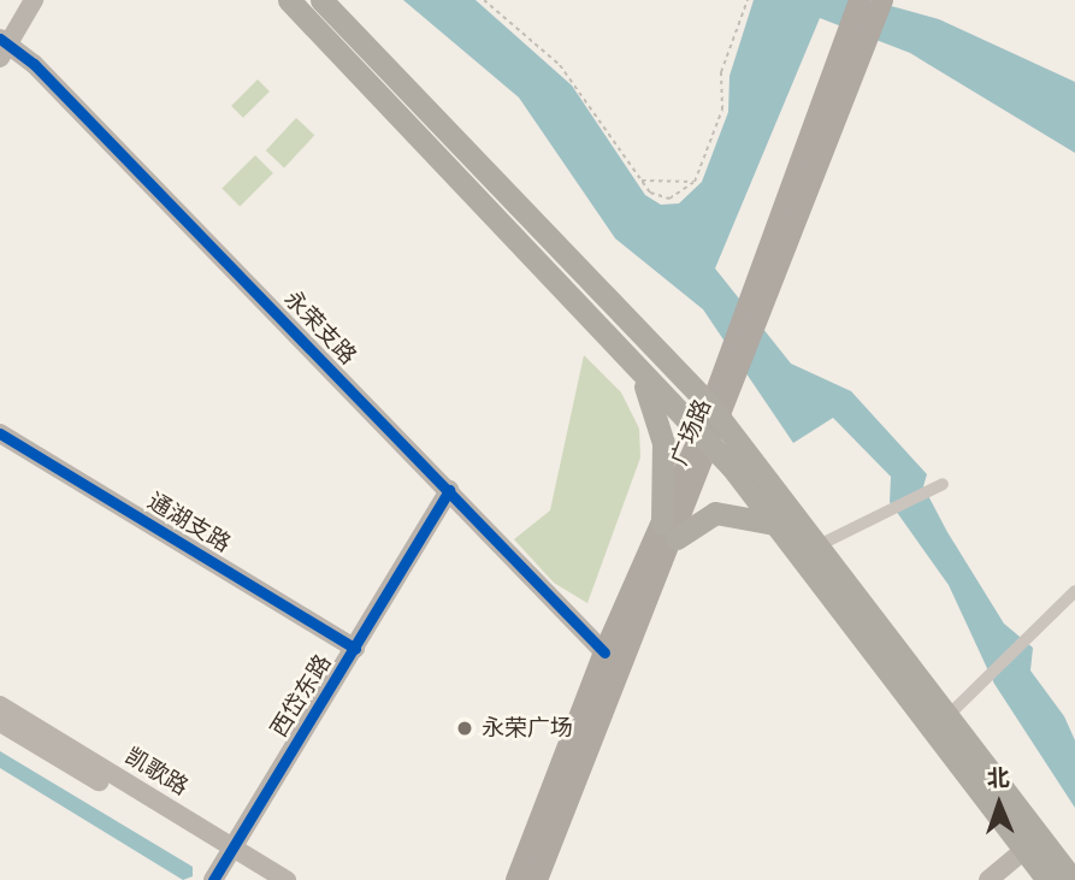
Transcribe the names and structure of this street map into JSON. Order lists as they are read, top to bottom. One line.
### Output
{"streets":{"main road":["广场路"],"street":["永荣支路","通湖支路","西岱东路","凯歌路"]},"crossings":[["永荣支路","广场路"],["永荣支路","西岱东路"],["通湖支路","西岱东路"],["西岱东路","凯歌路"]],"places":["永荣广场"],"north":"top"}
